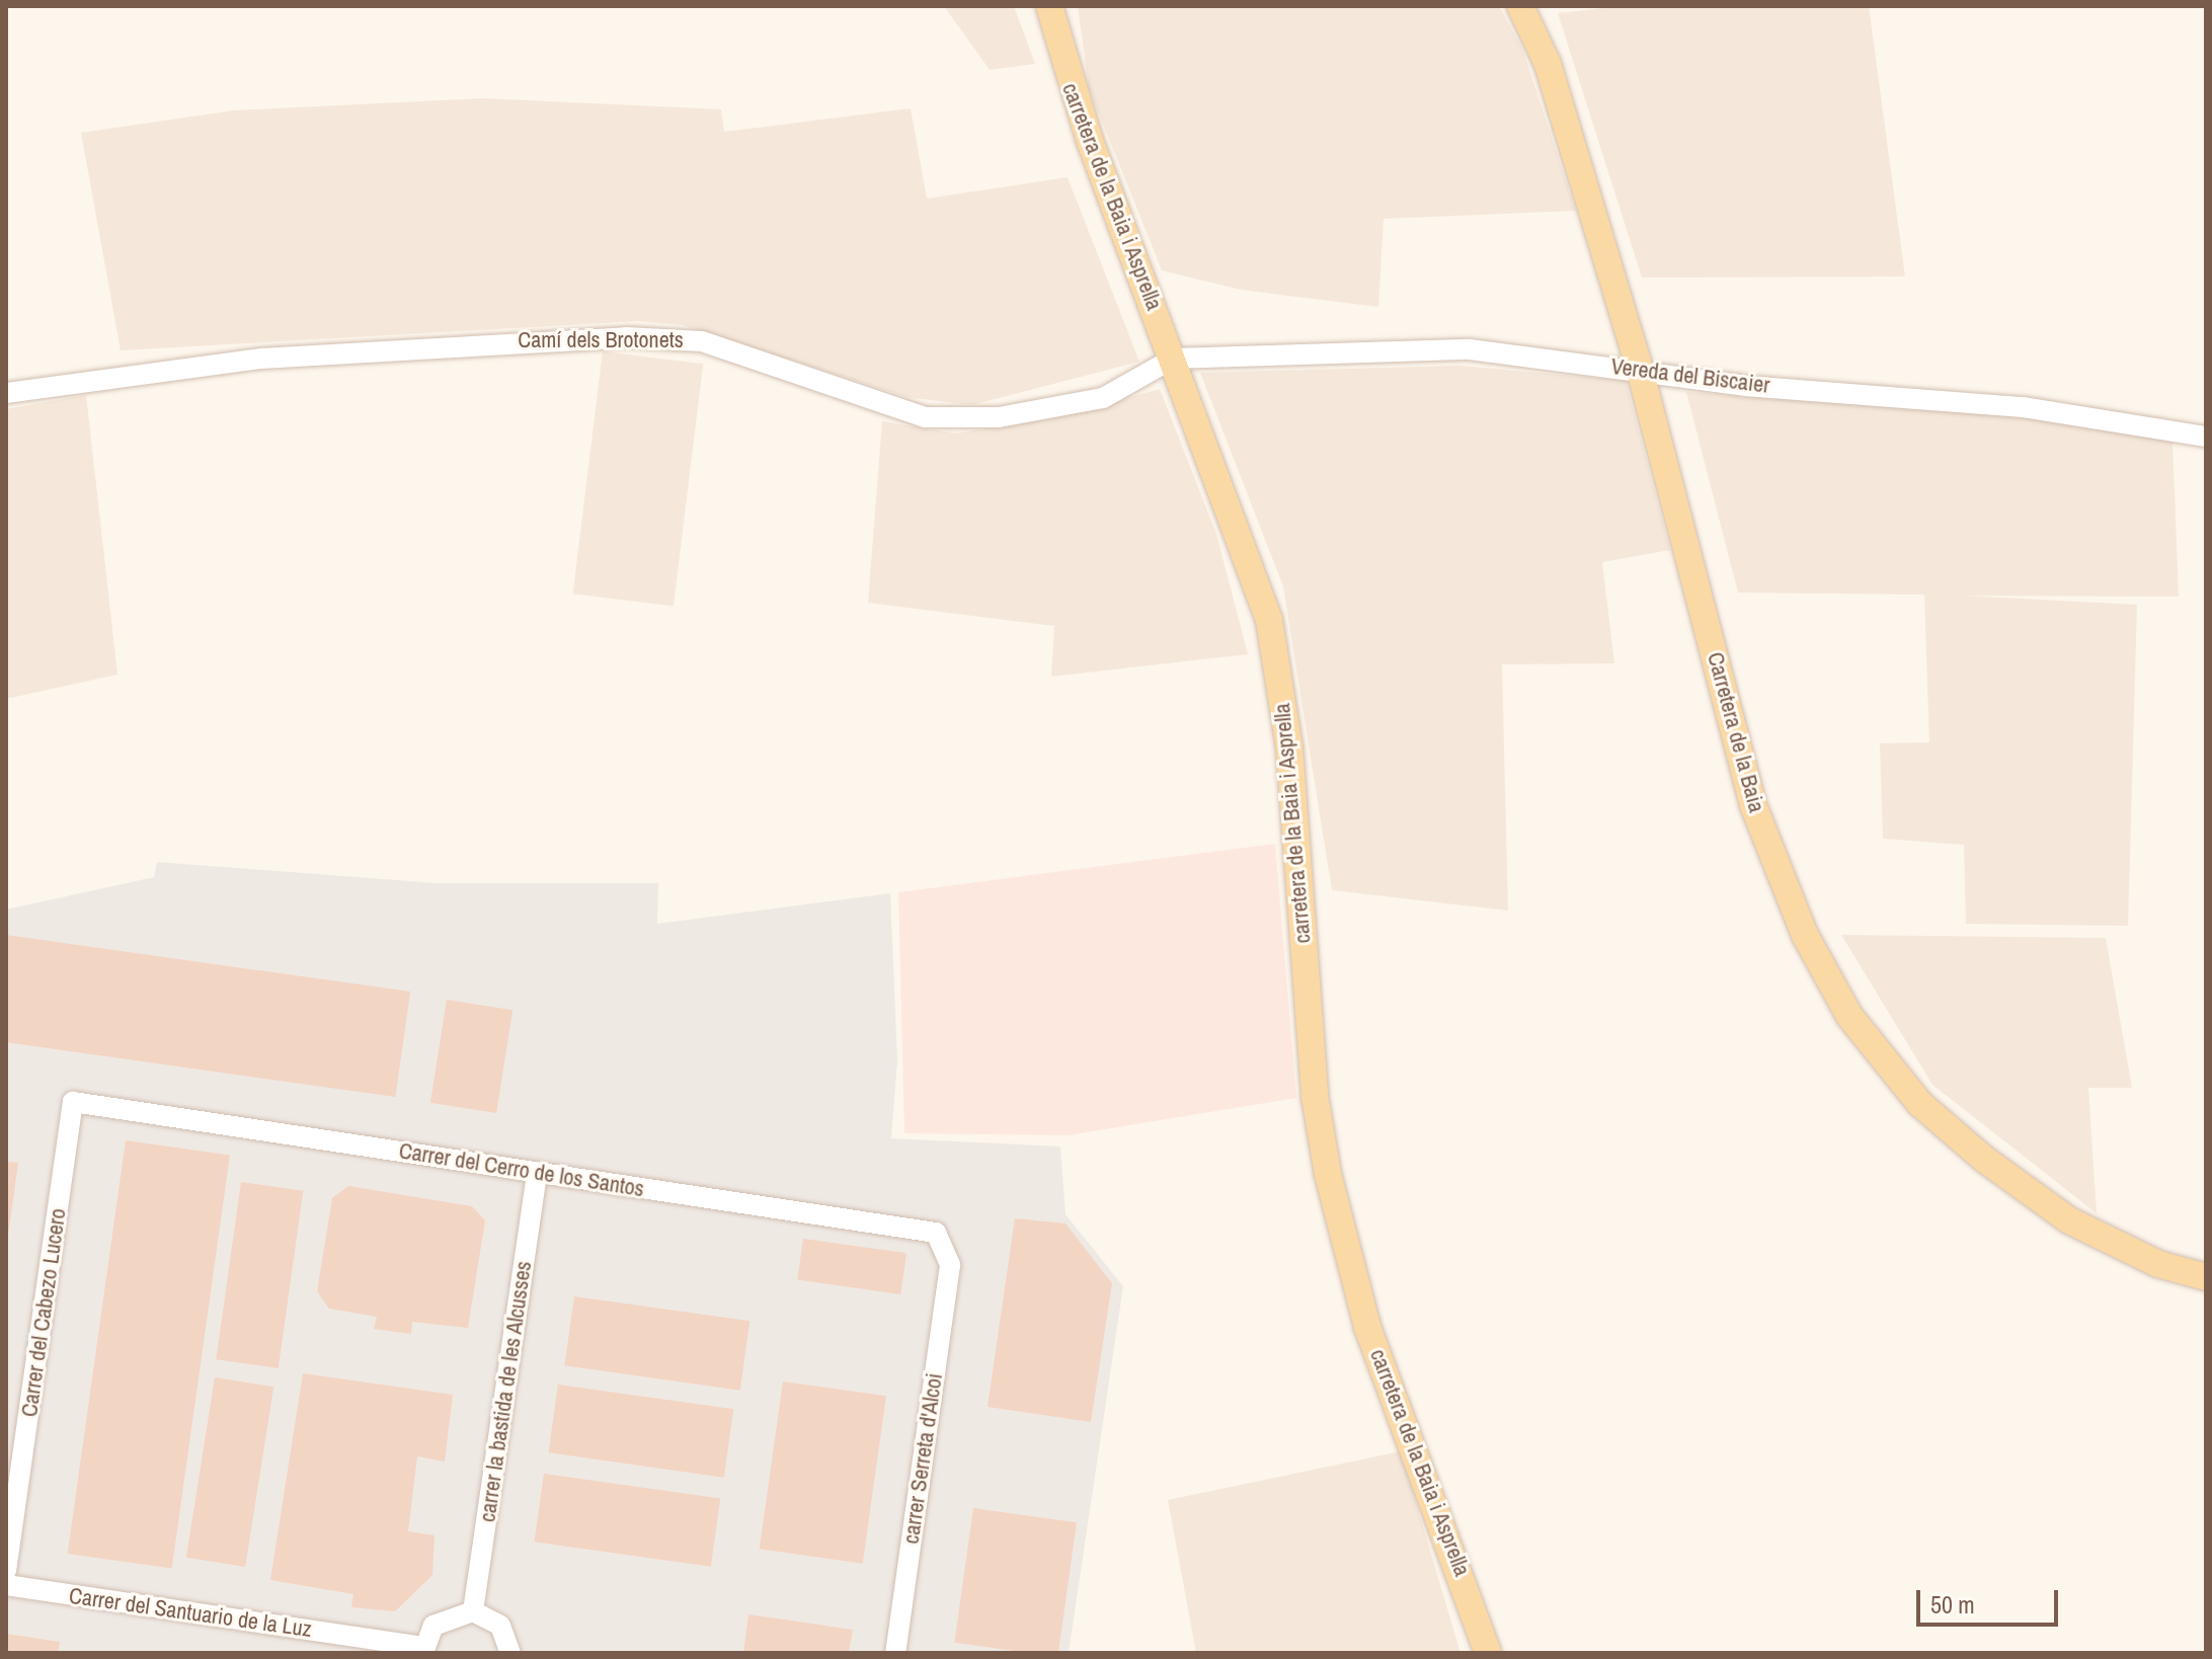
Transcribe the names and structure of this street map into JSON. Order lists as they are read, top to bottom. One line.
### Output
{"streets":{"main road":["carretera de la Baia i Asprella","Carretera de la Baia"],"street":["Camí dels Brotonets","Vereda del Biscaier","Carrer del Cerro de los Santos","Carrer del Cabezo Lucero","carrer la bastida de les Alcusses","carrer Serreta d'Alcoi","Carrer del Santuario de la Luz"]},"crossings":[["carretera de la Baia i Asprella","Camí dels Brotonets"],["carretera de la Baia i Asprella","Vereda del Biscaier"],["Camí dels Brotonets","Vereda del Biscaier"],["Vereda del Biscaier","Carretera de la Baia"],["Carrer del Cerro de los Santos","Carrer del Cabezo Lucero"],["Carrer del Cerro de los Santos","carrer la bastida de les Alcusses"],["Carrer del Cerro de los Santos","carrer Serreta d'Alcoi"]],"scale_bar":"50 m"}
